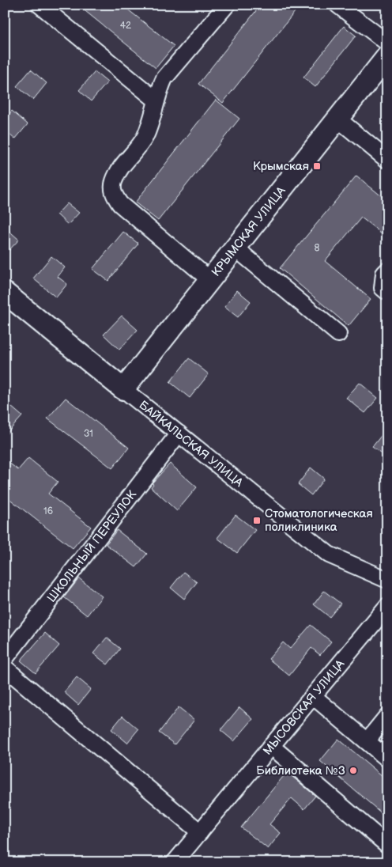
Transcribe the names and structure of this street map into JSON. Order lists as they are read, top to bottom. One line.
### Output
{"streets":{"main road":["КРЫМСКАЯ УЛИЦА","БАЙКАЛЬСКАЯ УЛИЦА"],"street":["ШКОЛЬНЫЙ ПЕРЕУЛОК","МЫСОВСКАЯ УЛИЦА"]},"crossings":[["КРЫМСКАЯ УЛИЦА","БАЙКАЛЬСКАЯ УЛИЦА"],["БАЙКАЛЬСКАЯ УЛИЦА","ШКОЛЬНЫЙ ПЕРЕУЛОК"]],"places":{"transit":["Крымская","Стоматологическая поликлиника"],"other":["Библиотека №3"]},"house_numbers":["42","8","31","16"]}
